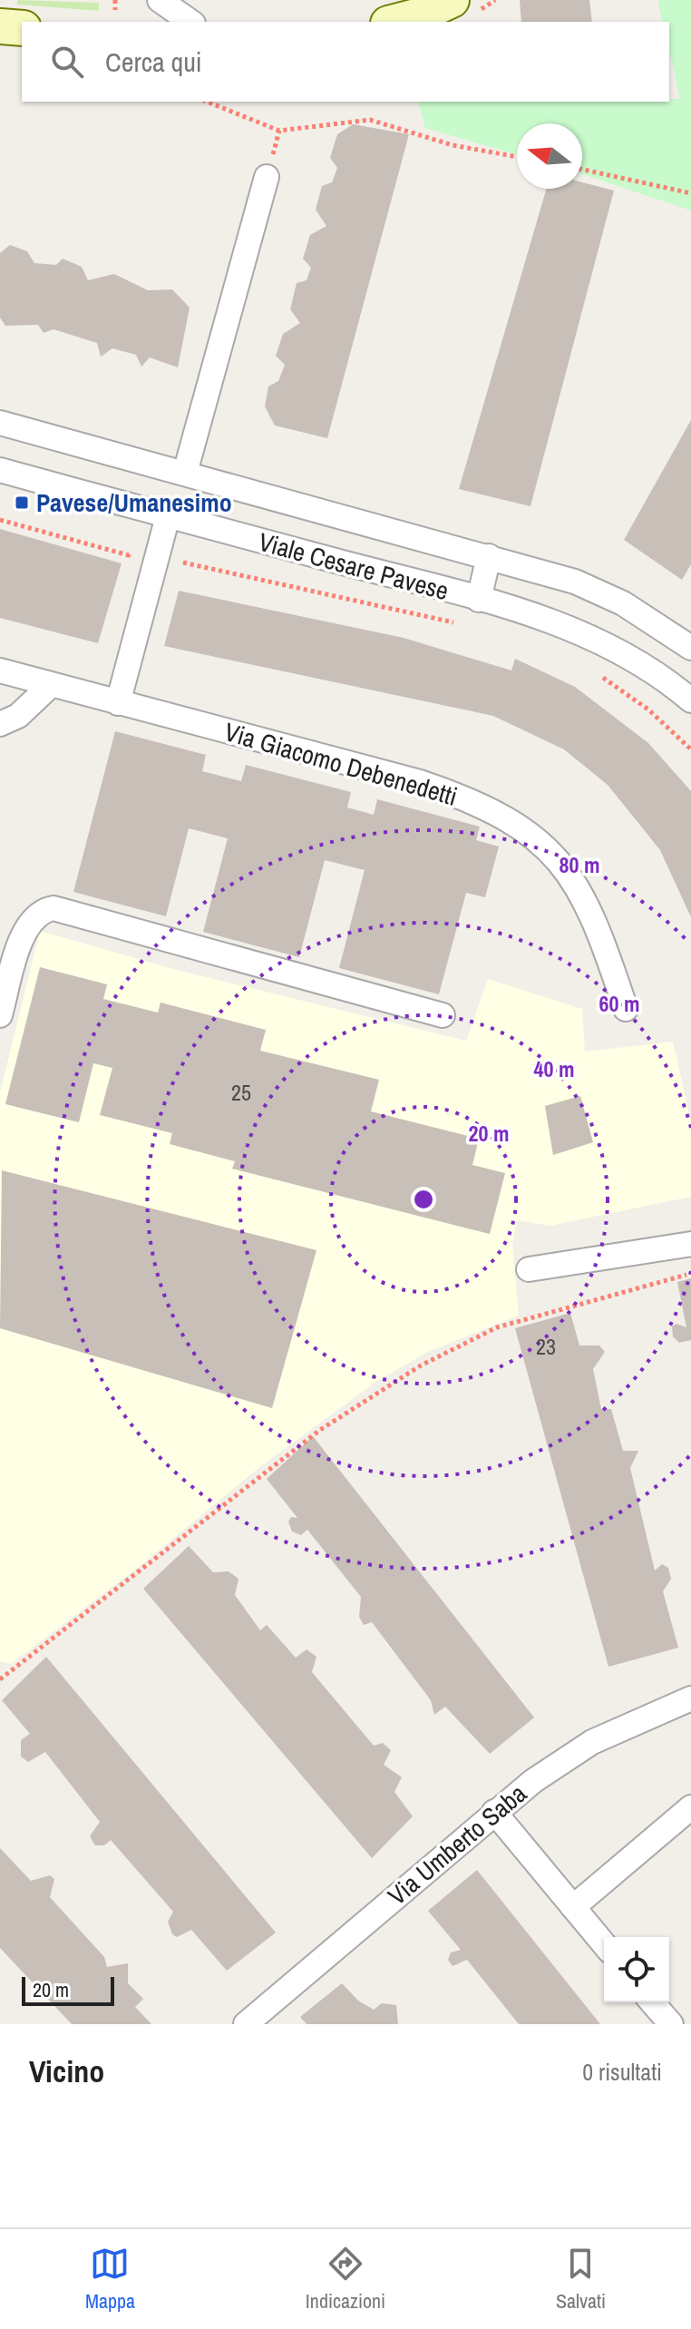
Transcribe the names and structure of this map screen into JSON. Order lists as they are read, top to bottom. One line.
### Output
{"streets":{"street":["Viale Cesare Pavese","Via Giacomo Debenedetti","Via Umberto Saba"]},"places":{"transit":["Pavese/Umanesimo"]},"house_numbers":["25","23"],"scale_bar":"20 m","north":"left","page":{"search":"Cerca qui","scale":"20 m","heading":["Vicino","0 risultati"],"nav":["Mappa","Indicazioni","Salvati"]},"rings":["80 m","60 m","40 m","20 m"]}
